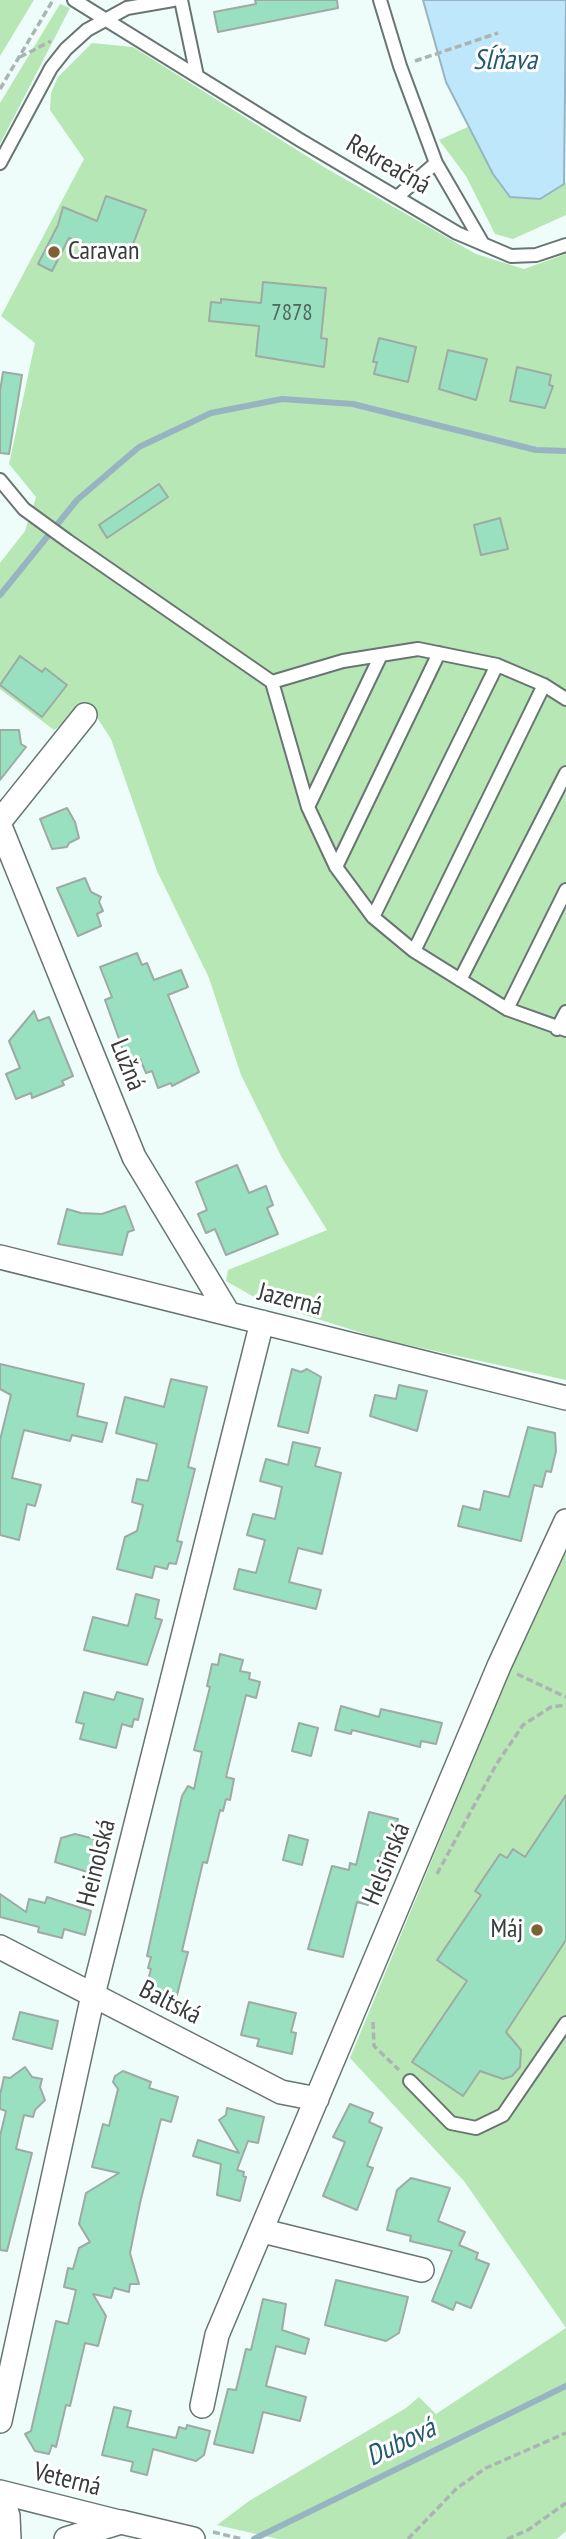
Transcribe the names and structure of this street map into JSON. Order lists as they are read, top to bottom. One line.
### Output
{"streets":{"street":["Lužná","Jazerná","Heinolská","Helsinská","Baltská","Veterná"],"lane":["Rekreačná"]},"crossings":[["Lužná","Jazerná"],["Jazerná","Heinolská"],["Heinolská","Baltská"],["Helsinská","Baltská"]],"water":["Sĺňava","Dubová"],"places":["Caravan","Máj"],"house_numbers":["7878"]}
